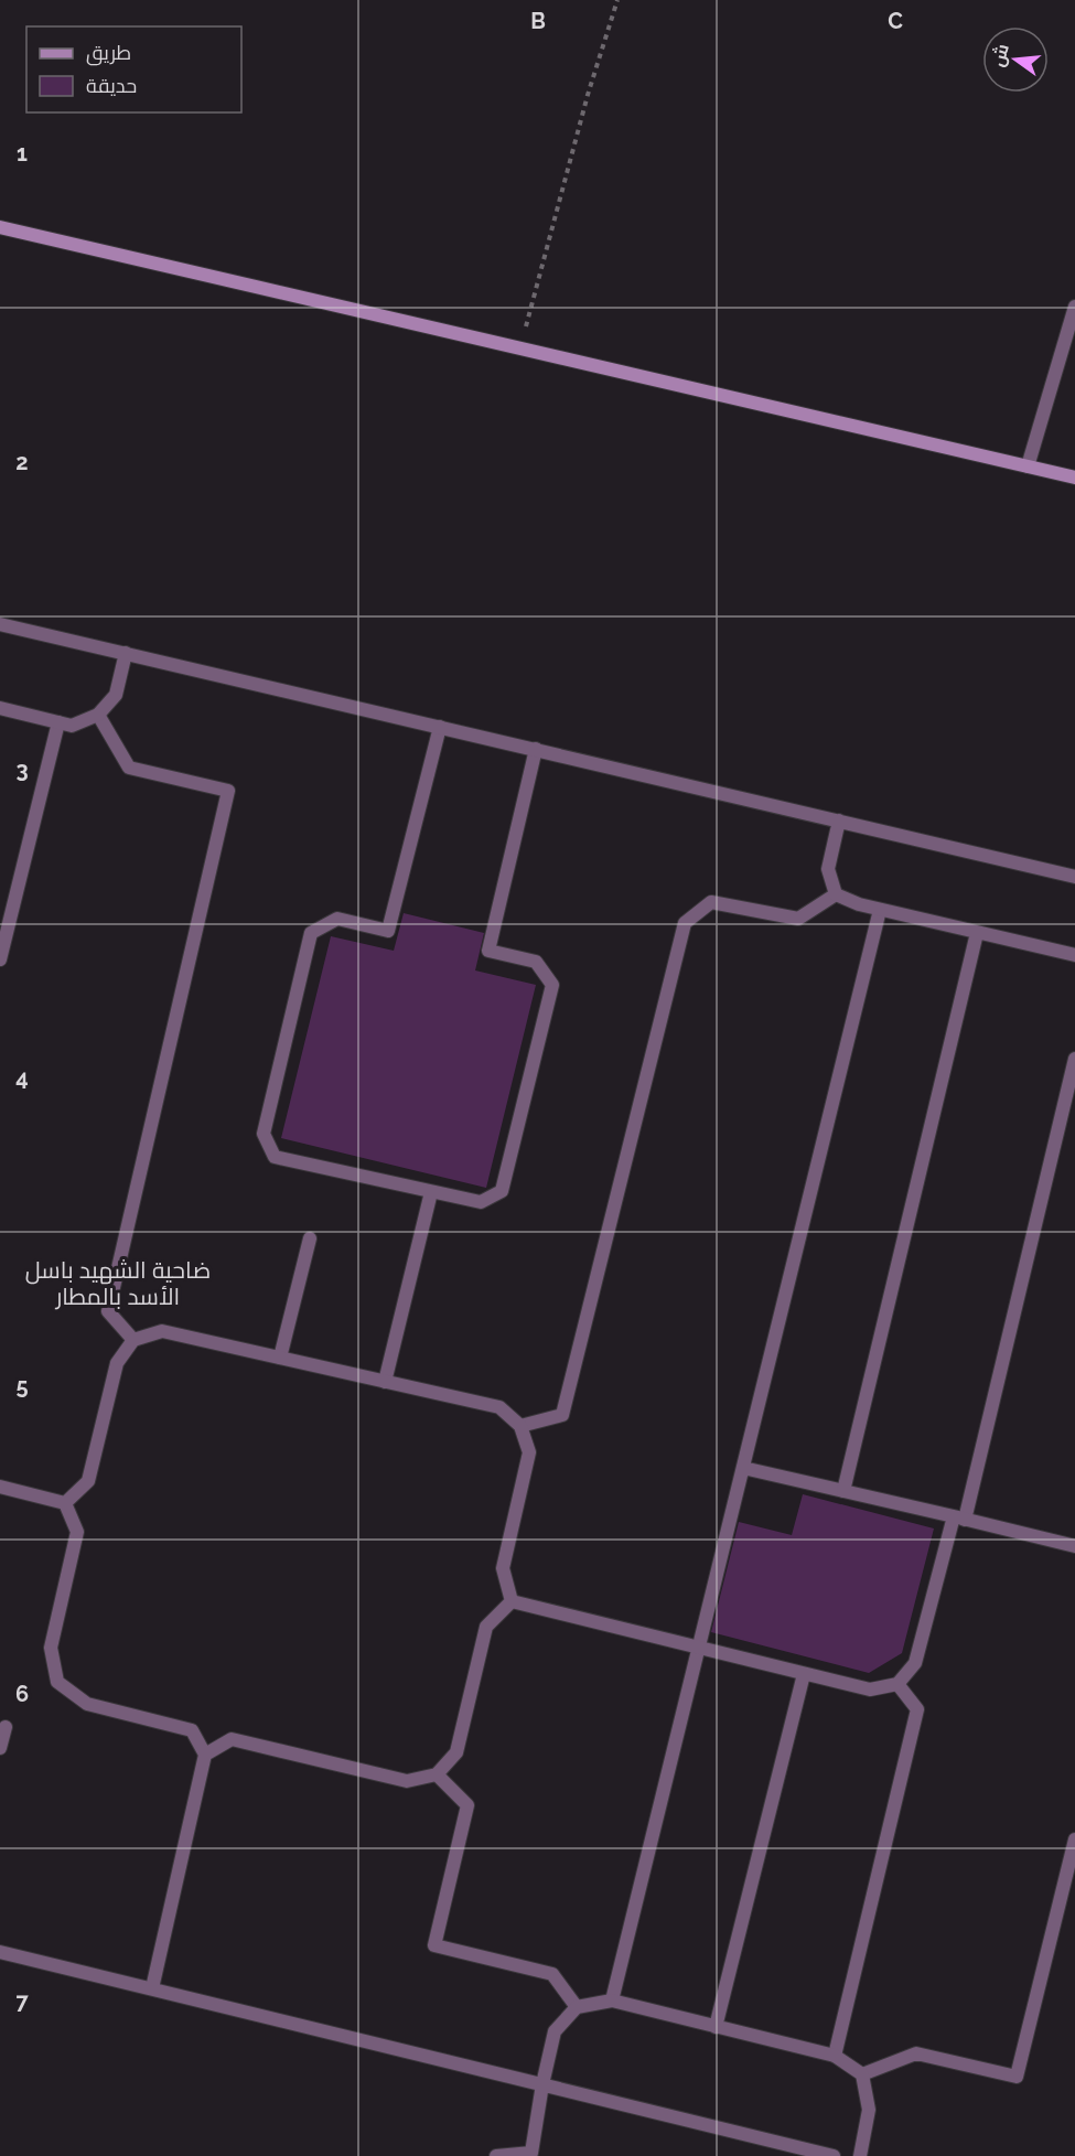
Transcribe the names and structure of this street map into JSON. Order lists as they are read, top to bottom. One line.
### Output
{"districts":["ضاحية الشهيد باسل الأسد بالمطار"],"legend":["طريق","حديقة"],"north":"left","grid":{"columns":["B","C"],"rows":["1","2","3","4","5","6","7"]}}
